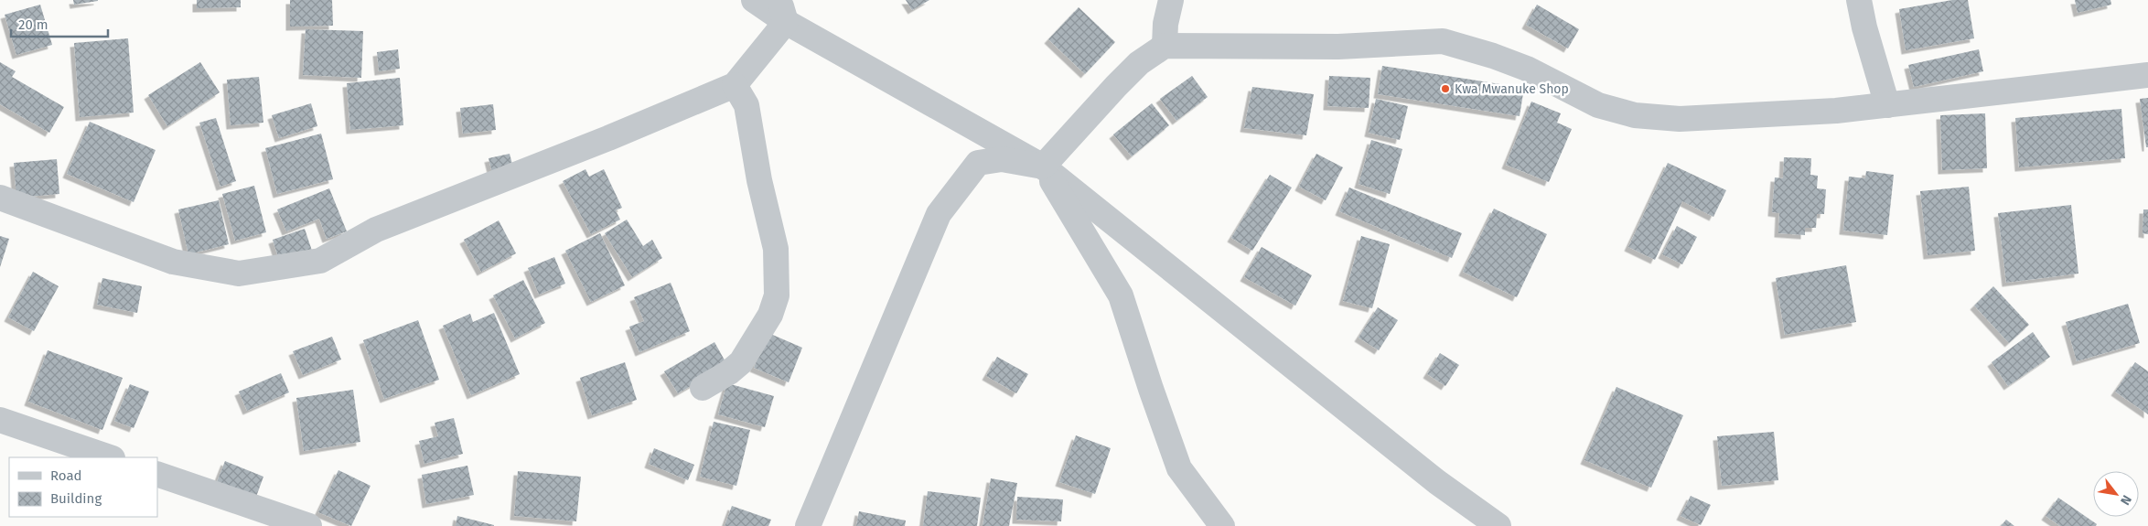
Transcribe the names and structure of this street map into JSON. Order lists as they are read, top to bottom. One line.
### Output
{"places":["Kwa Mwanuke Shop"],"legend":["Road","Building"],"scale_bar":"20 m","north":"bottom right"}
